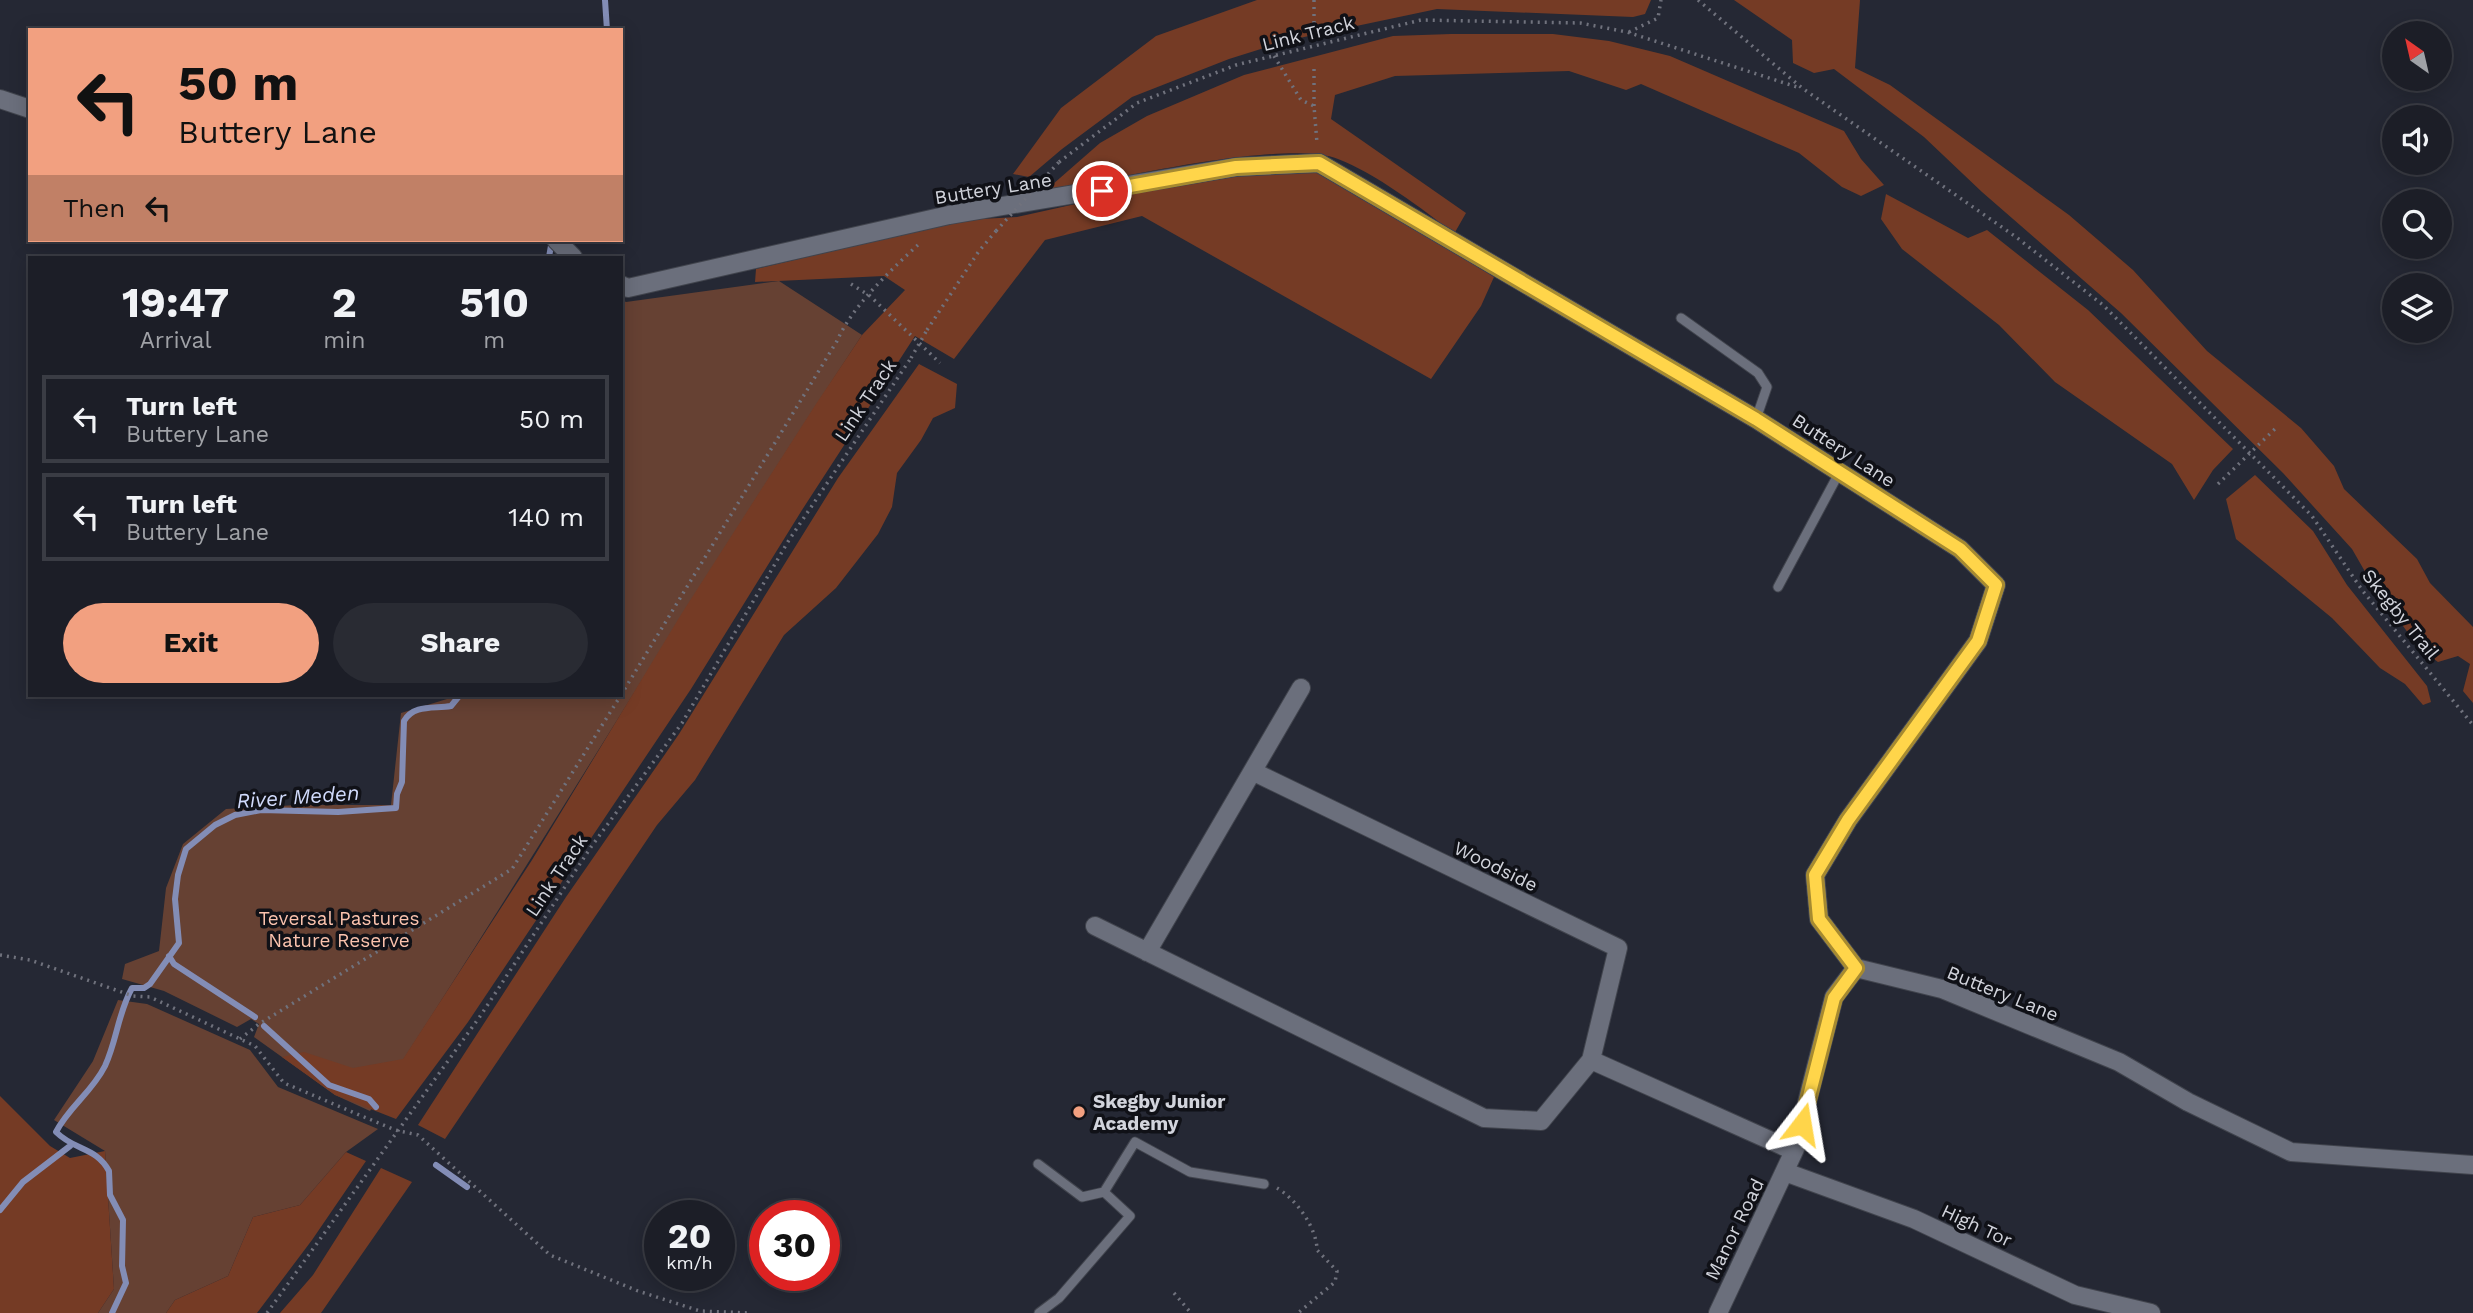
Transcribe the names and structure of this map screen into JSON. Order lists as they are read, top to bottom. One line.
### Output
{"streets":{"street":["Buttery Lane","Woodside","High Tor","Manor Road"],"path":["Link Track","Skegby Trail"]},"crossings":[["Link Track","Skegby Trail"],["Buttery Lane","Manor Road"],["High Tor","Manor Road"]],"water":["River Meden"],"parks":["Teversal Pastures Nature Reserve"],"places":["Skegby Junior Academy"],"north":"top left","page":{"turn":["50 m","Buttery Lane"],"then":"Then","eta":["19:47","Arrival","2","min","510","m"],"list":[{"name":"Turn left","note":"Buttery Lane","value":"50 m"},{"name":"Turn left","note":"Buttery Lane","value":"140 m"}],"buttons":["Exit","Share"],"speed":"20 km/h","limit":"30"}}
